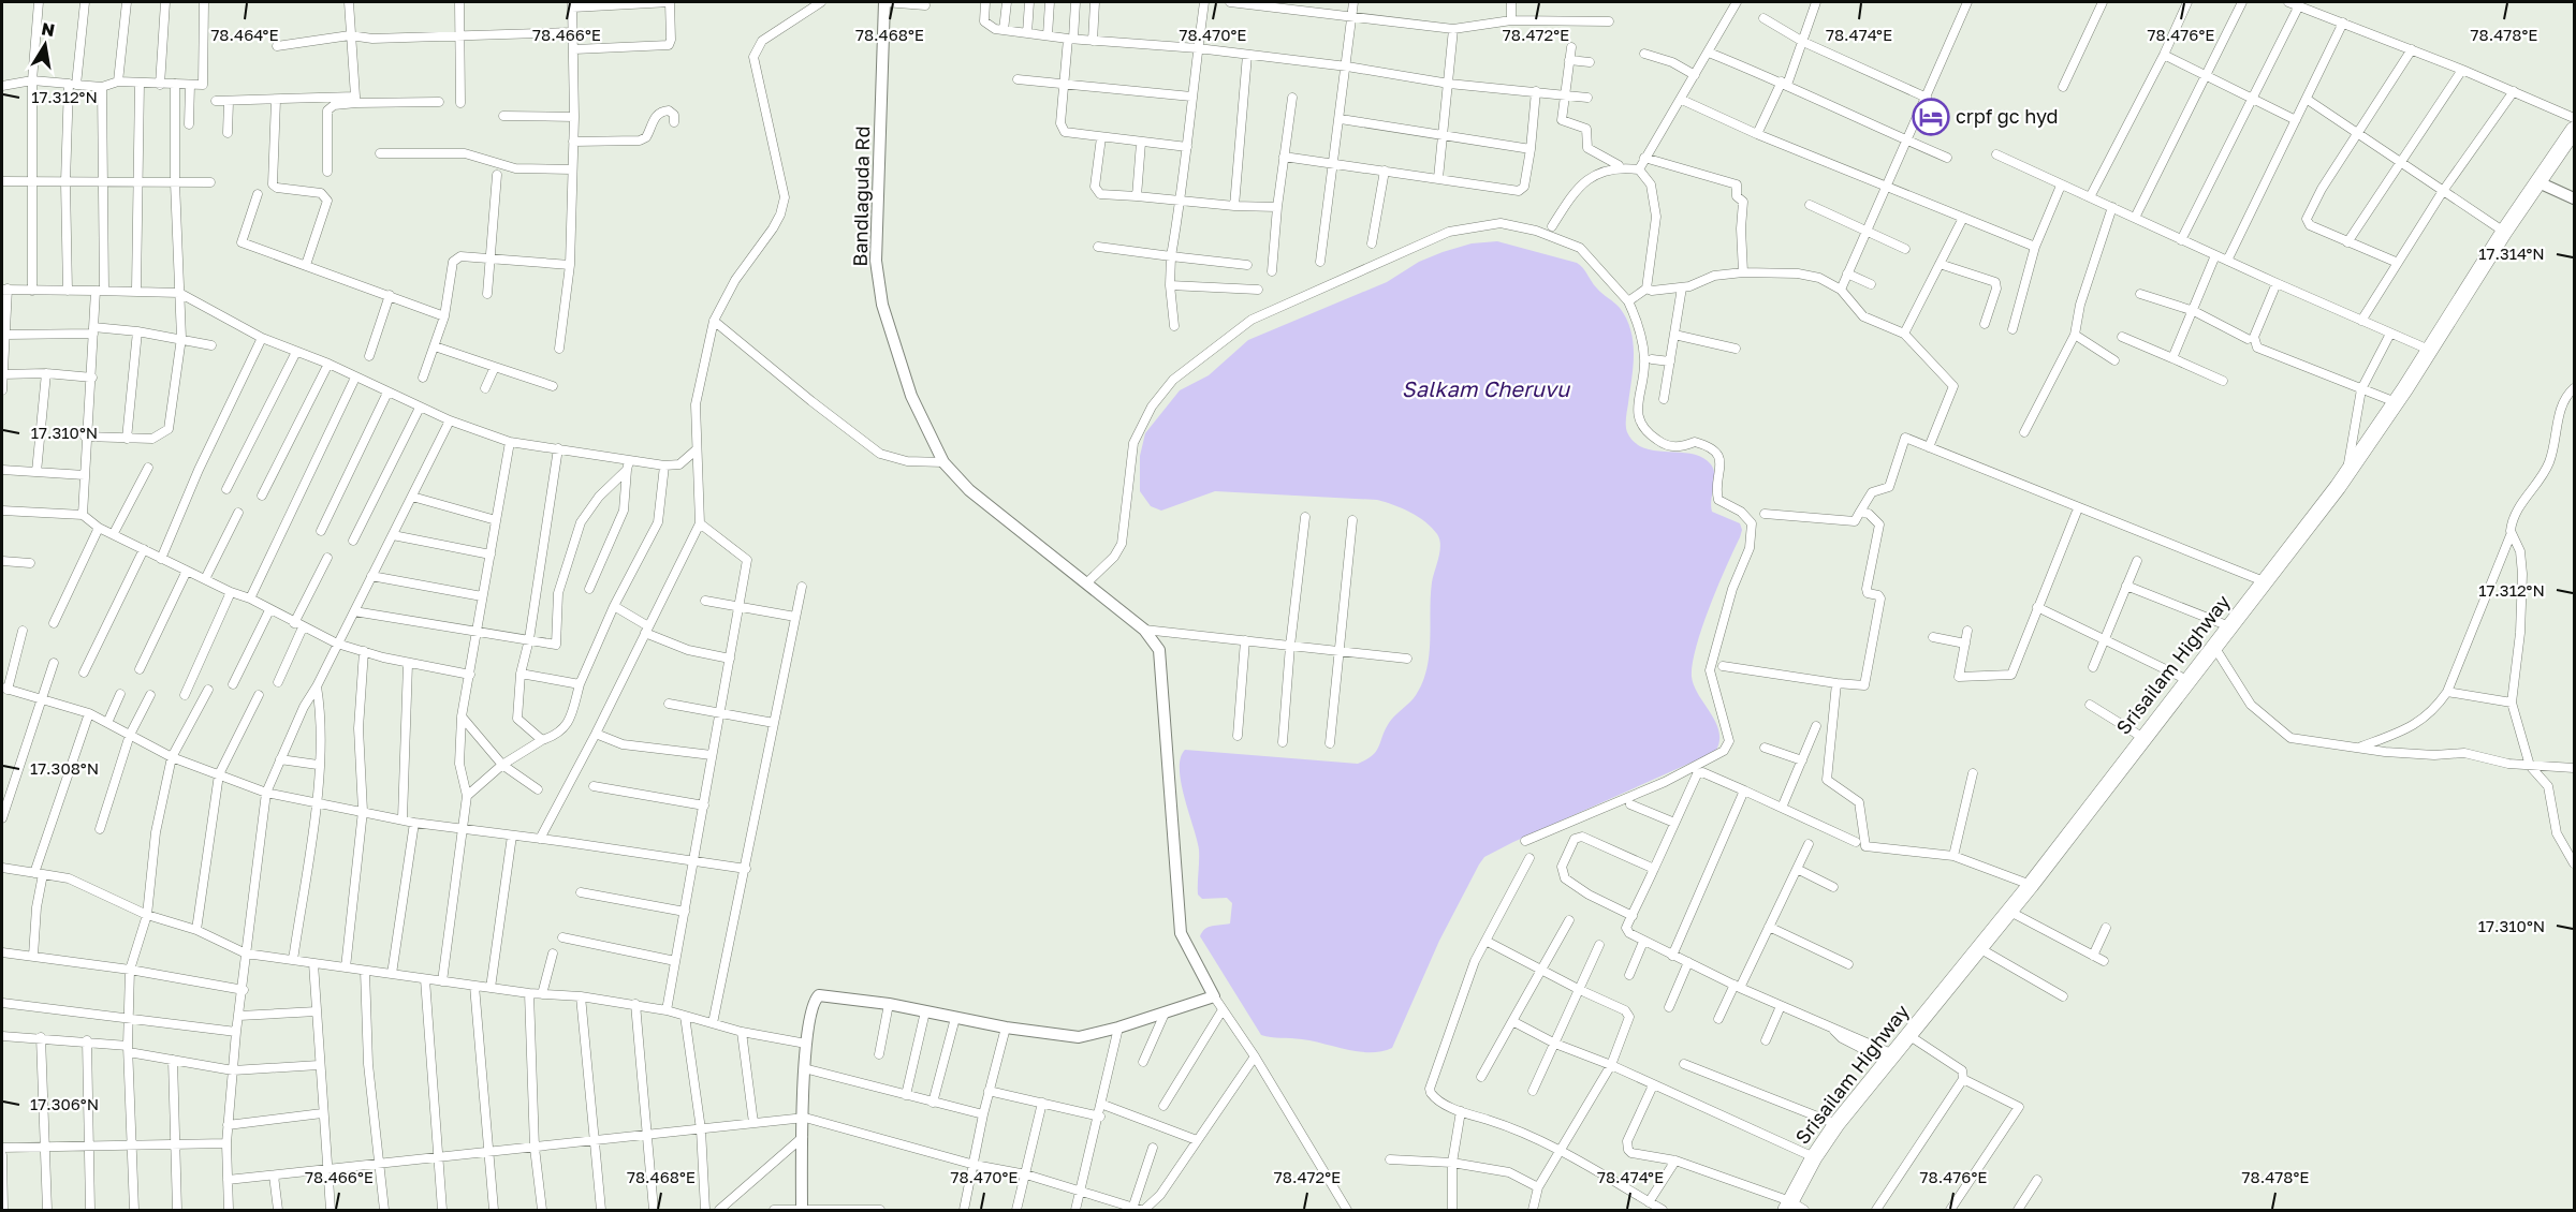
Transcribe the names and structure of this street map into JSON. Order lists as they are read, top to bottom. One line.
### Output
{"streets":{"highway":["Srisailam Highway"],"street":["Bandlaguda Rd"]},"water":["Salkam Cheruvu"],"places":{"hotel":["crpf gc hyd"]},"north":"top","coordinates":["78.464°E","78.466°E","78.468°E","78.470°E","78.472°E","78.474°E","78.476°E","78.478°E","17.312°N","17.314°N","17.310°N","17.308°N","17.306°N"]}
